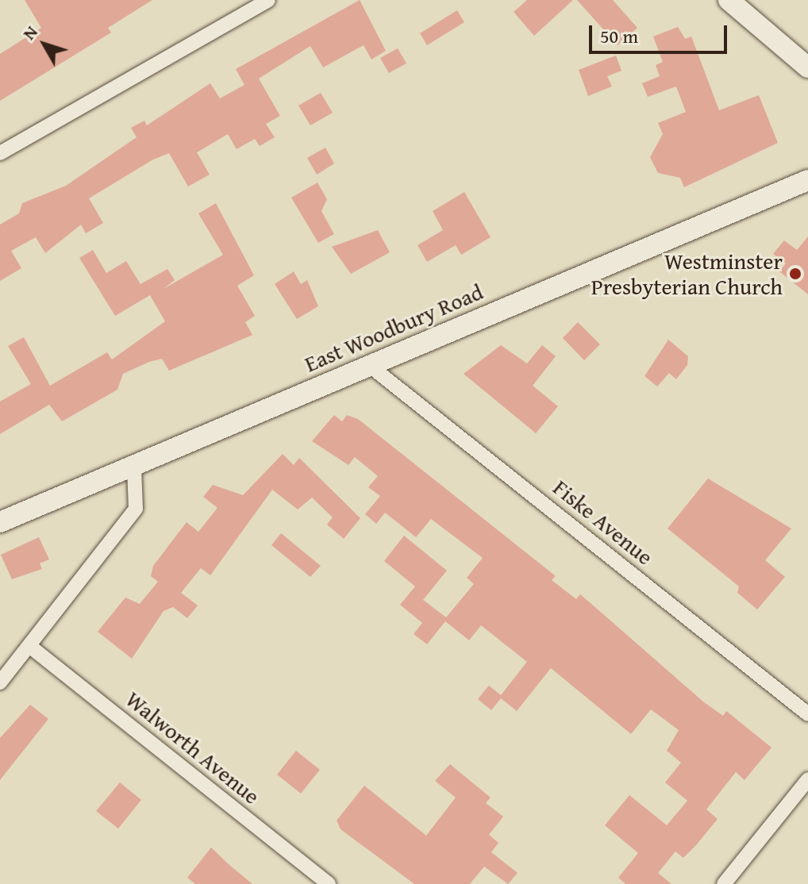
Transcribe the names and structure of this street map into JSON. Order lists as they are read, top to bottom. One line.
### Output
{"streets":{"main road":["East Woodbury Road"],"street":["Fiske Avenue","Walworth Avenue"]},"crossings":[["East Woodbury Road","Fiske Avenue"]],"places":["Westminster Presbyterian Church"],"scale_bar":"50 m","north":"top left"}
